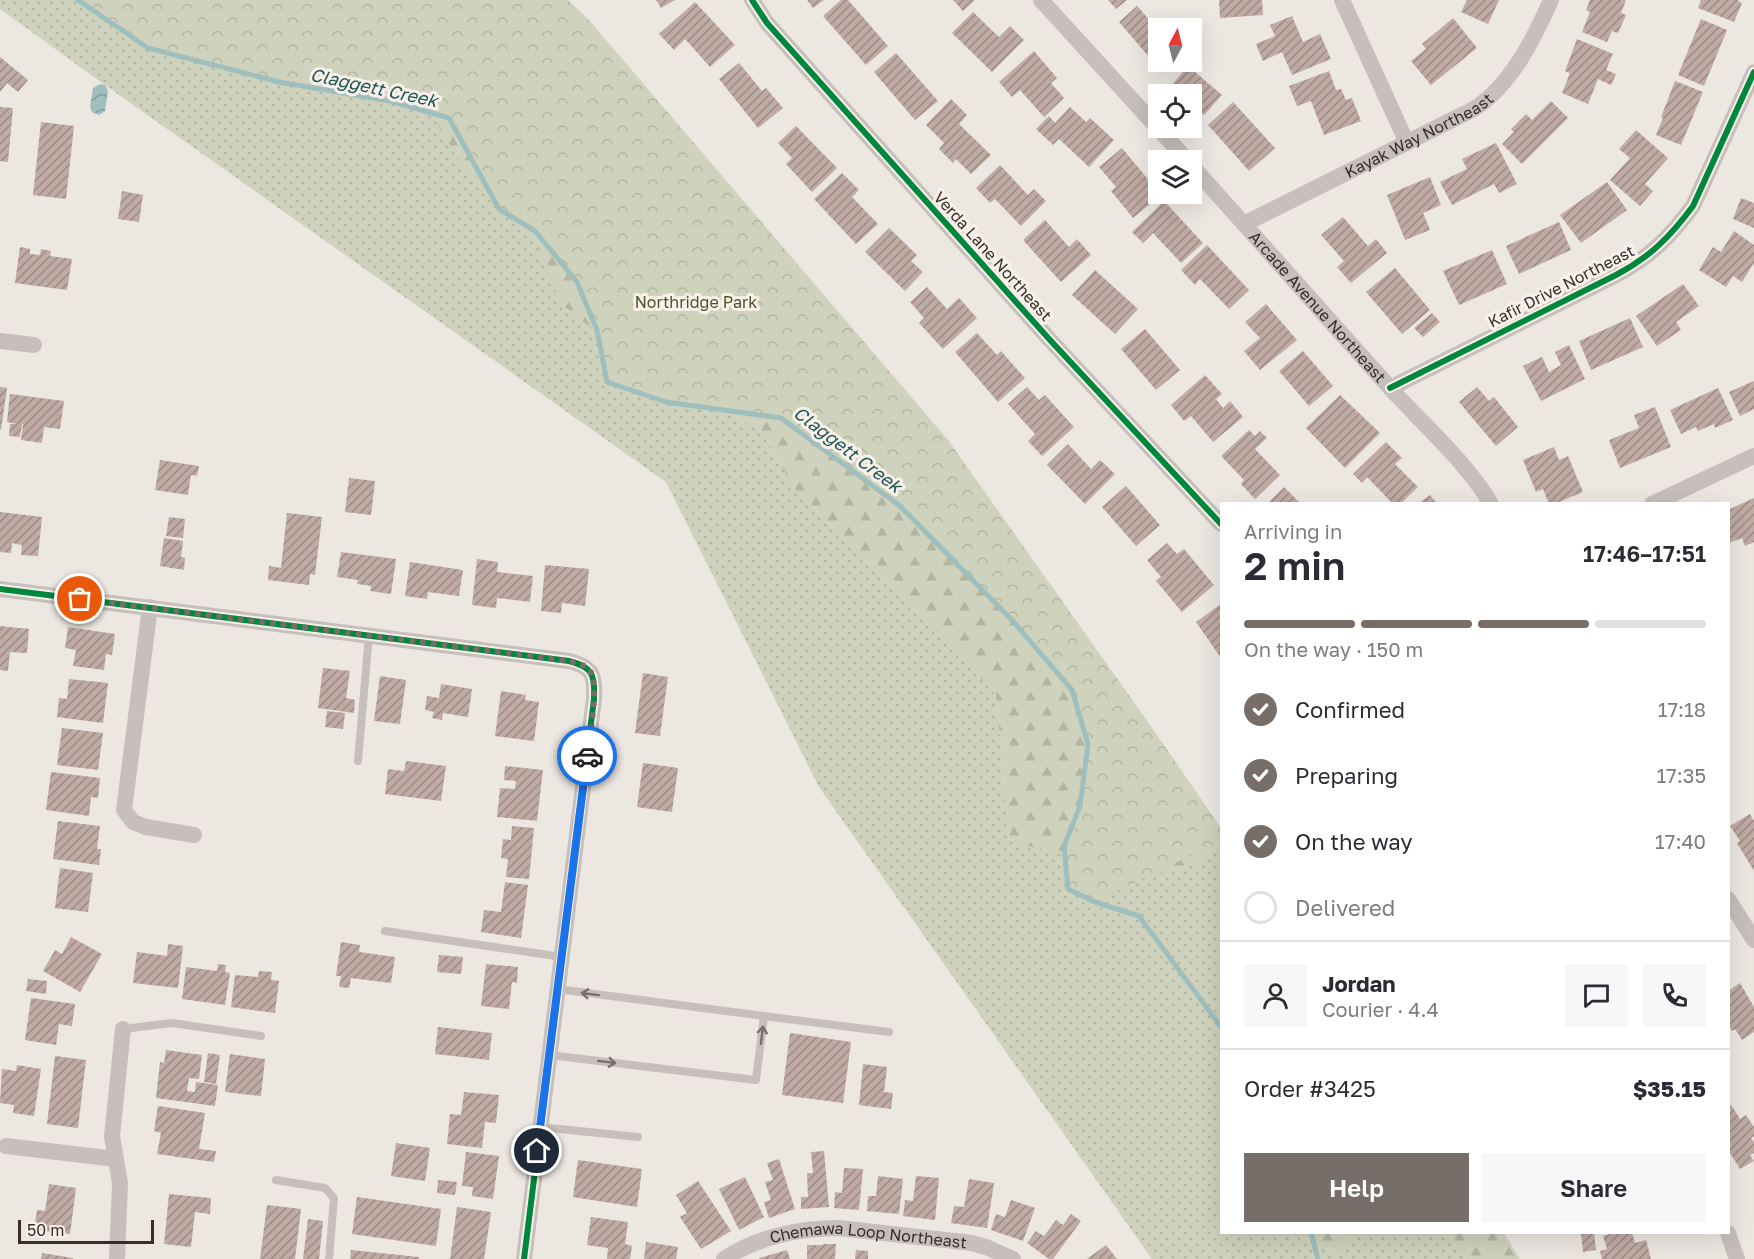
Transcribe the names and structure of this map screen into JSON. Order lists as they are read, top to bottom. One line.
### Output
{"streets":{"street":["Kayak Way Northeast","Verda Lane Northeast","Kafir Drive Northeast","Arcade Avenue Northeast","Chemawa Loop Northeast"]},"crossings":[["Kayak Way Northeast","Arcade Avenue Northeast"],["Kafir Drive Northeast","Arcade Avenue Northeast"]],"water":["Claggett Creek"],"parks":["Northridge Park"],"scale_bar":"50 m","north":"top","page":{"heading":["2 min","Arriving in","17:46–17:51"],"panel":["Jordan","Courier · 4.4","Order #3425","$35.15"],"bar":"On the way · 150 m","list":[["Confirmed","17:18"],["Preparing","17:35"],["On the way","17:40"],"Delivered"],"buttons":["Help","Share"],"scale":"50 m"}}
